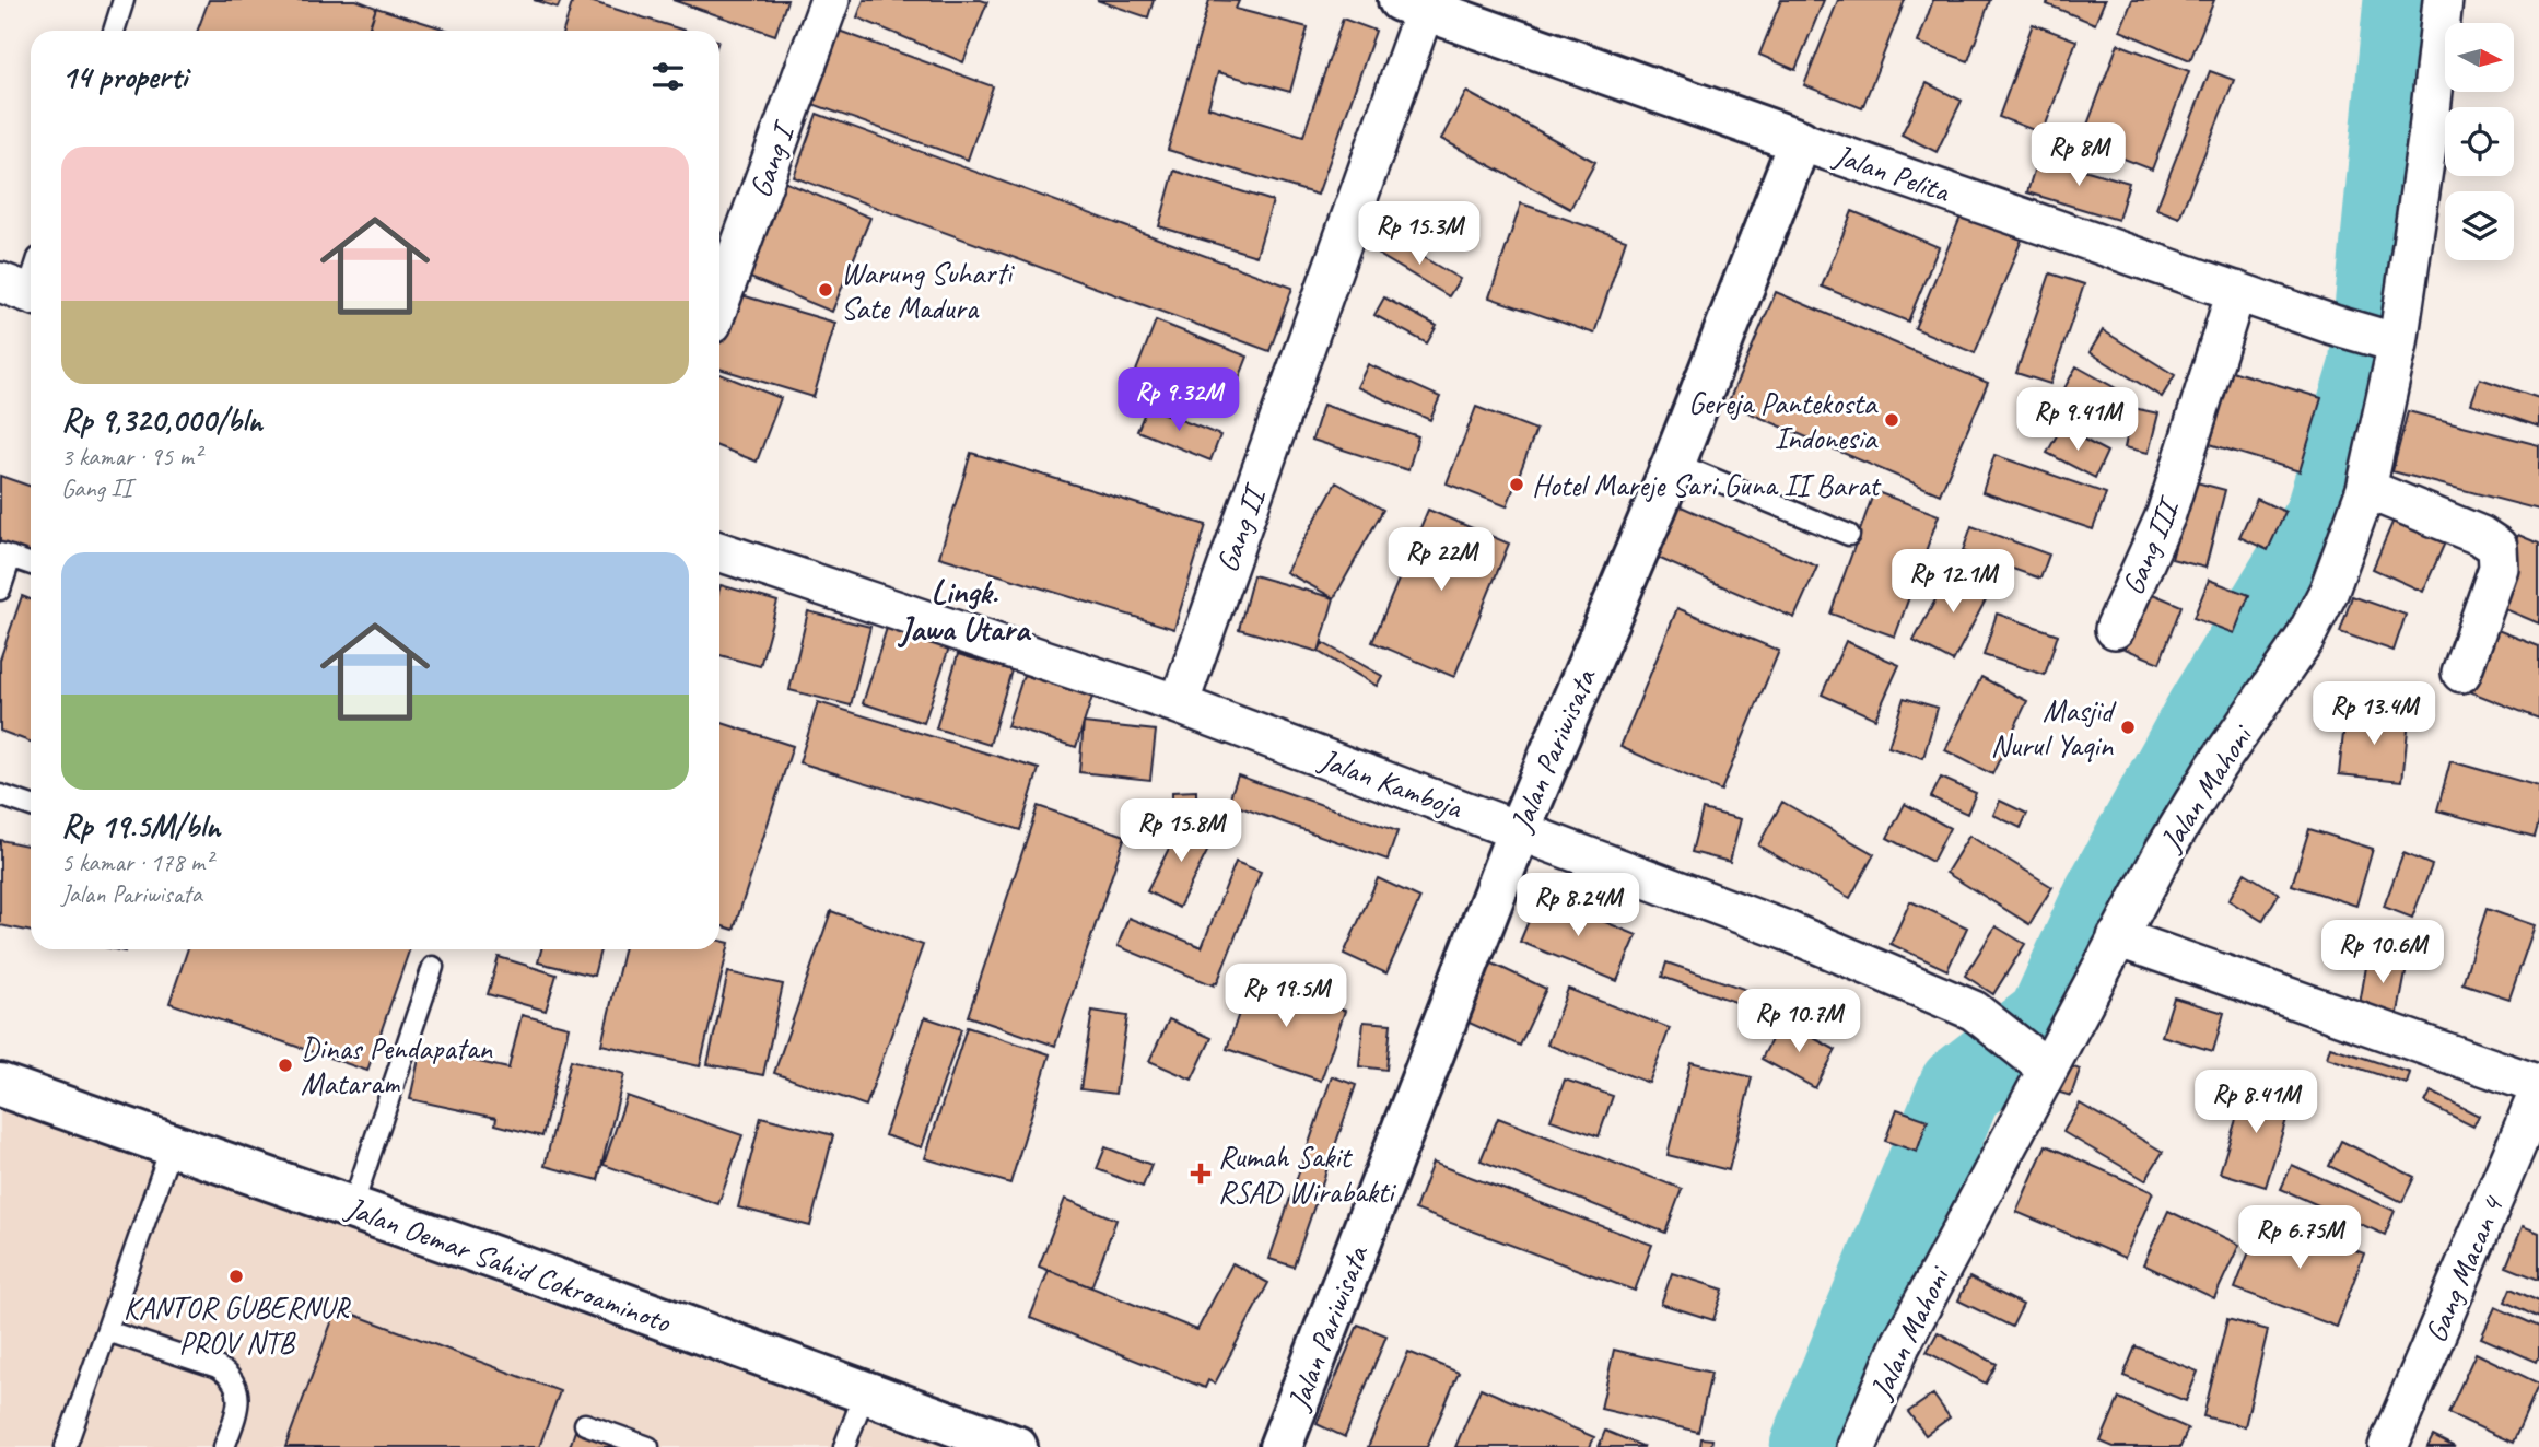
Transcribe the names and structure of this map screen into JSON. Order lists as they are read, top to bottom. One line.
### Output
{"streets":{"street":["Gang I","Jalan Pelita","Gang II","Gang III","Jalan Pariwisata","Jalan Kamboja","Jalan Mahoni","Jalan Oemar Sahid Cokroaminoto","Gang Macan 4"]},"crossings":[["Jalan Pelita","Gang II"],["Jalan Pelita","Gang III"],["Jalan Pelita","Jalan Pariwisata"],["Jalan Pelita","Jalan Mahoni"],["Gang II","Jalan Kamboja"],["Jalan Pariwisata","Jalan Kamboja"],["Jalan Kamboja","Jalan Mahoni"]],"districts":["Lingk. Jawa Utara"],"places":{"other":["Warung Suharti Sate Madura","Gereja Pantekosta Indonesia","Hotel Mareje Sari Guna II Barat","Masjid Nurul Yaqin","Dinas Pendapatan Mataram","KANTOR GUBERNUR PROV NTB"],"health":["Rumah Sakit RSAD Wirabakti"]},"north":"right","page":{"heading":"14 properti","price":["Rp 8M","Rp 15.3M","Rp 9.32M","Rp 9.41M","Rp 22M","Rp 12.1M","Rp 13.4M","Rp 15.8M","Rp 8.24M","Rp 10.6M","Rp 19.5M","Rp 10.7M","Rp 8.41M","Rp 6.75M"],"list":[{"name":"Rp 9,320,000/bln","note":"3 kamar · 95 m² · Gang II"},{"name":"Rp 19.5M/bln","note":"5 kamar · 178 m² · Jalan Pariwisata"}]}}
